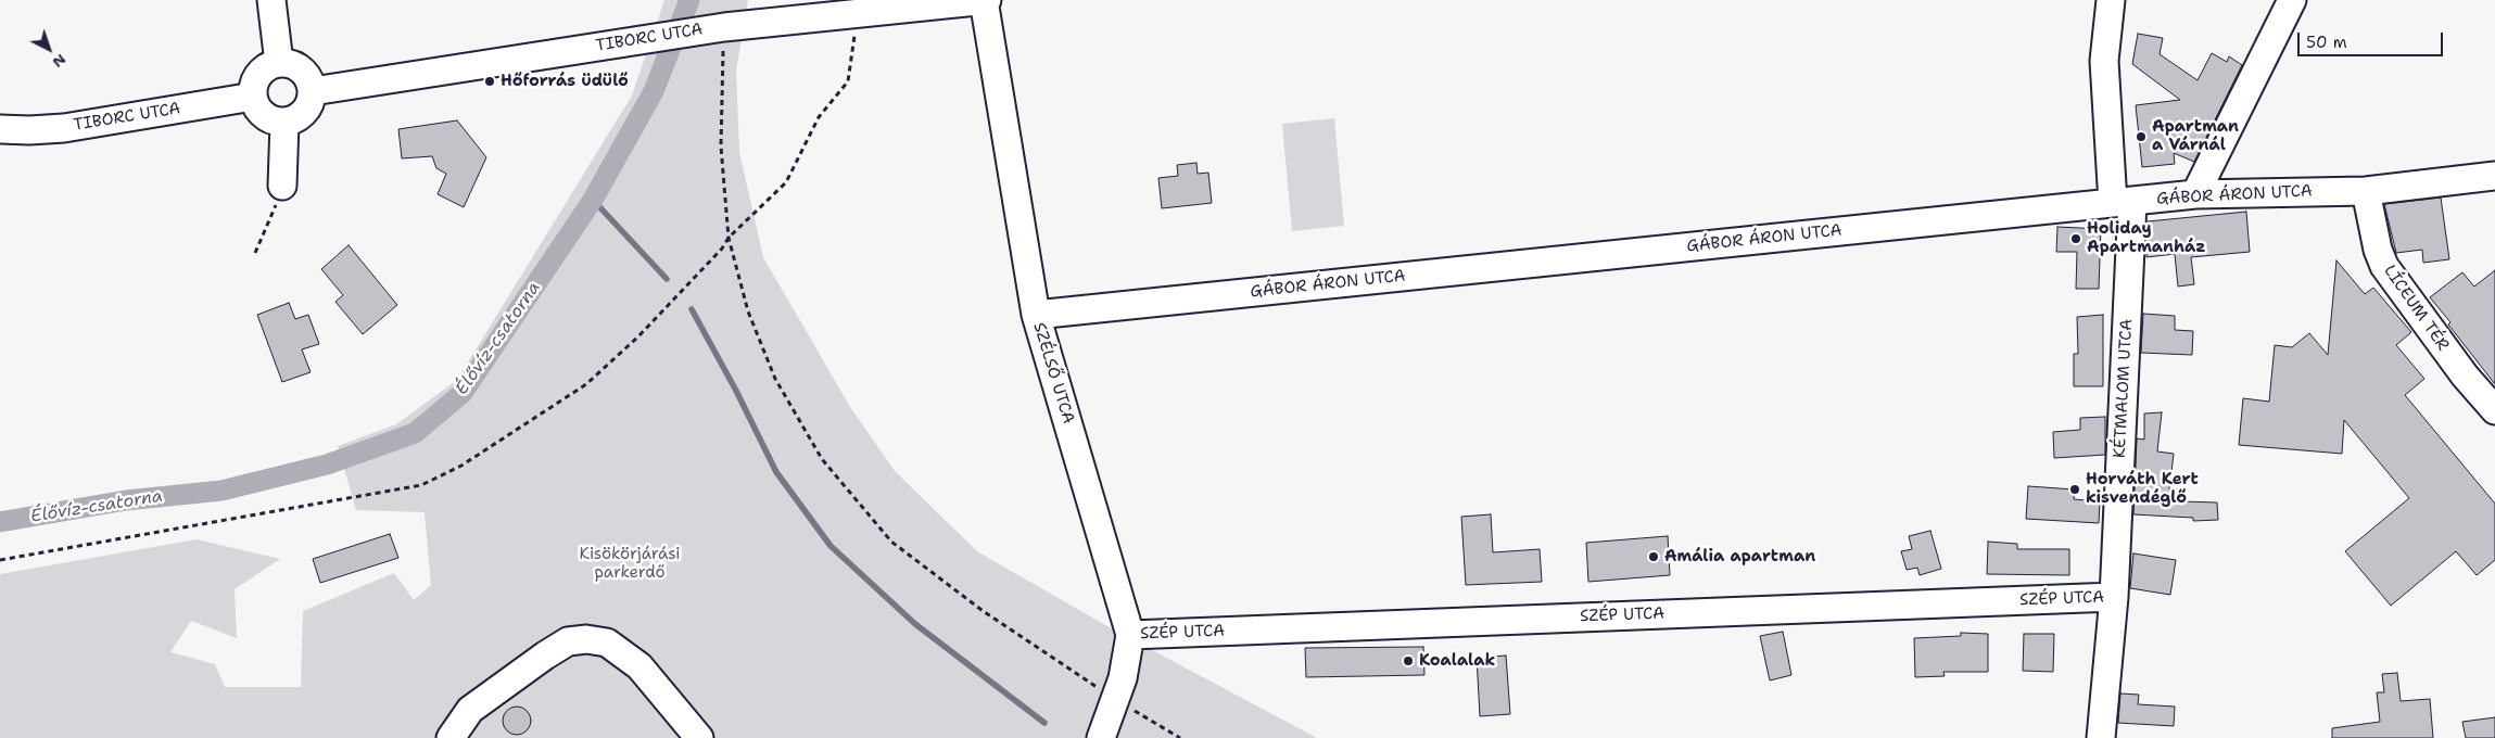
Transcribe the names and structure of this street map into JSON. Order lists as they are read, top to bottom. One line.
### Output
{"streets":{"street":["TIBORC UTCA","GÁBOR ÁRON UTCA","LÍCEUM TÉR","SZÉLSŐ UTCA","KÉTMALOM UTCA","SZÉP UTCA"]},"crossings":[["TIBORC UTCA","SZÉLSŐ UTCA"],["GÁBOR ÁRON UTCA","LÍCEUM TÉR"],["GÁBOR ÁRON UTCA","SZÉLSŐ UTCA"],["GÁBOR ÁRON UTCA","KÉTMALOM UTCA"],["SZÉLSŐ UTCA","SZÉP UTCA"],["KÉTMALOM UTCA","SZÉP UTCA"]],"water":["Élővíz-csatorna"],"parks":["Kisökörjárási parkerdő"],"places":["Hőforrás üdülő","Apartman a Várnál","Holiday Apartmanház","Horváth Kert kisvendéglő","Amália apartman","Koalalak"],"scale_bar":"50 m","north":"bottom right"}
